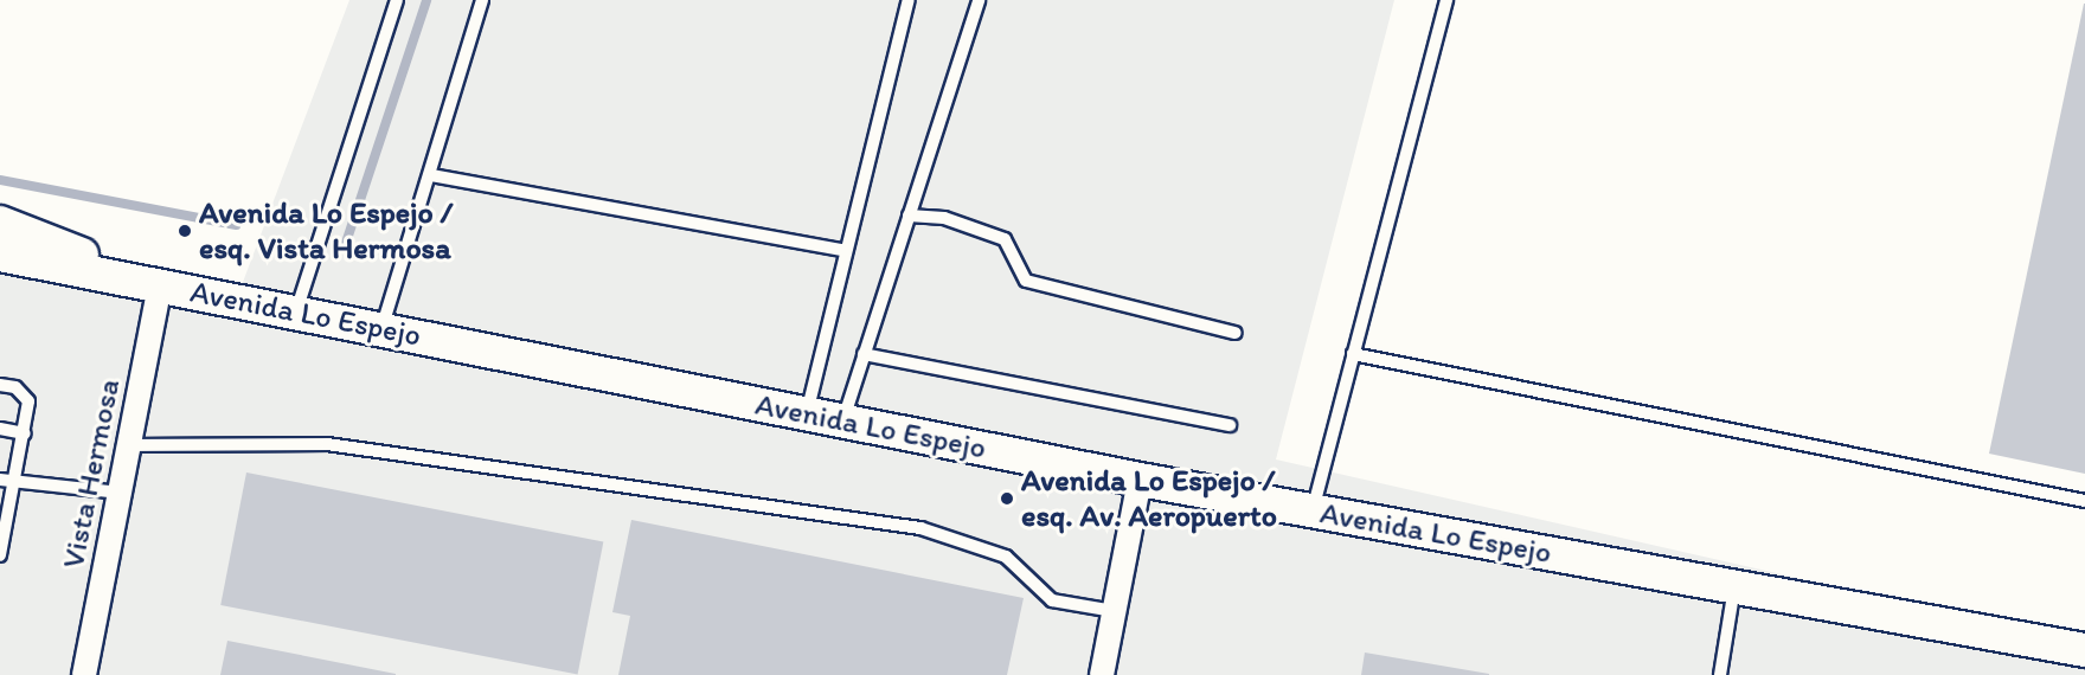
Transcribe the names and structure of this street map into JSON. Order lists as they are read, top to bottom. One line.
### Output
{"streets":{"main road":["Avenida Lo Espejo"],"street":["Vista Hermosa"]},"crossings":[["Avenida Lo Espejo","Vista Hermosa"]],"places":["Avenida Lo Espejo / esq. Vista Hermosa","Avenida Lo Espejo / esq. Av. Aeropuerto"]}
